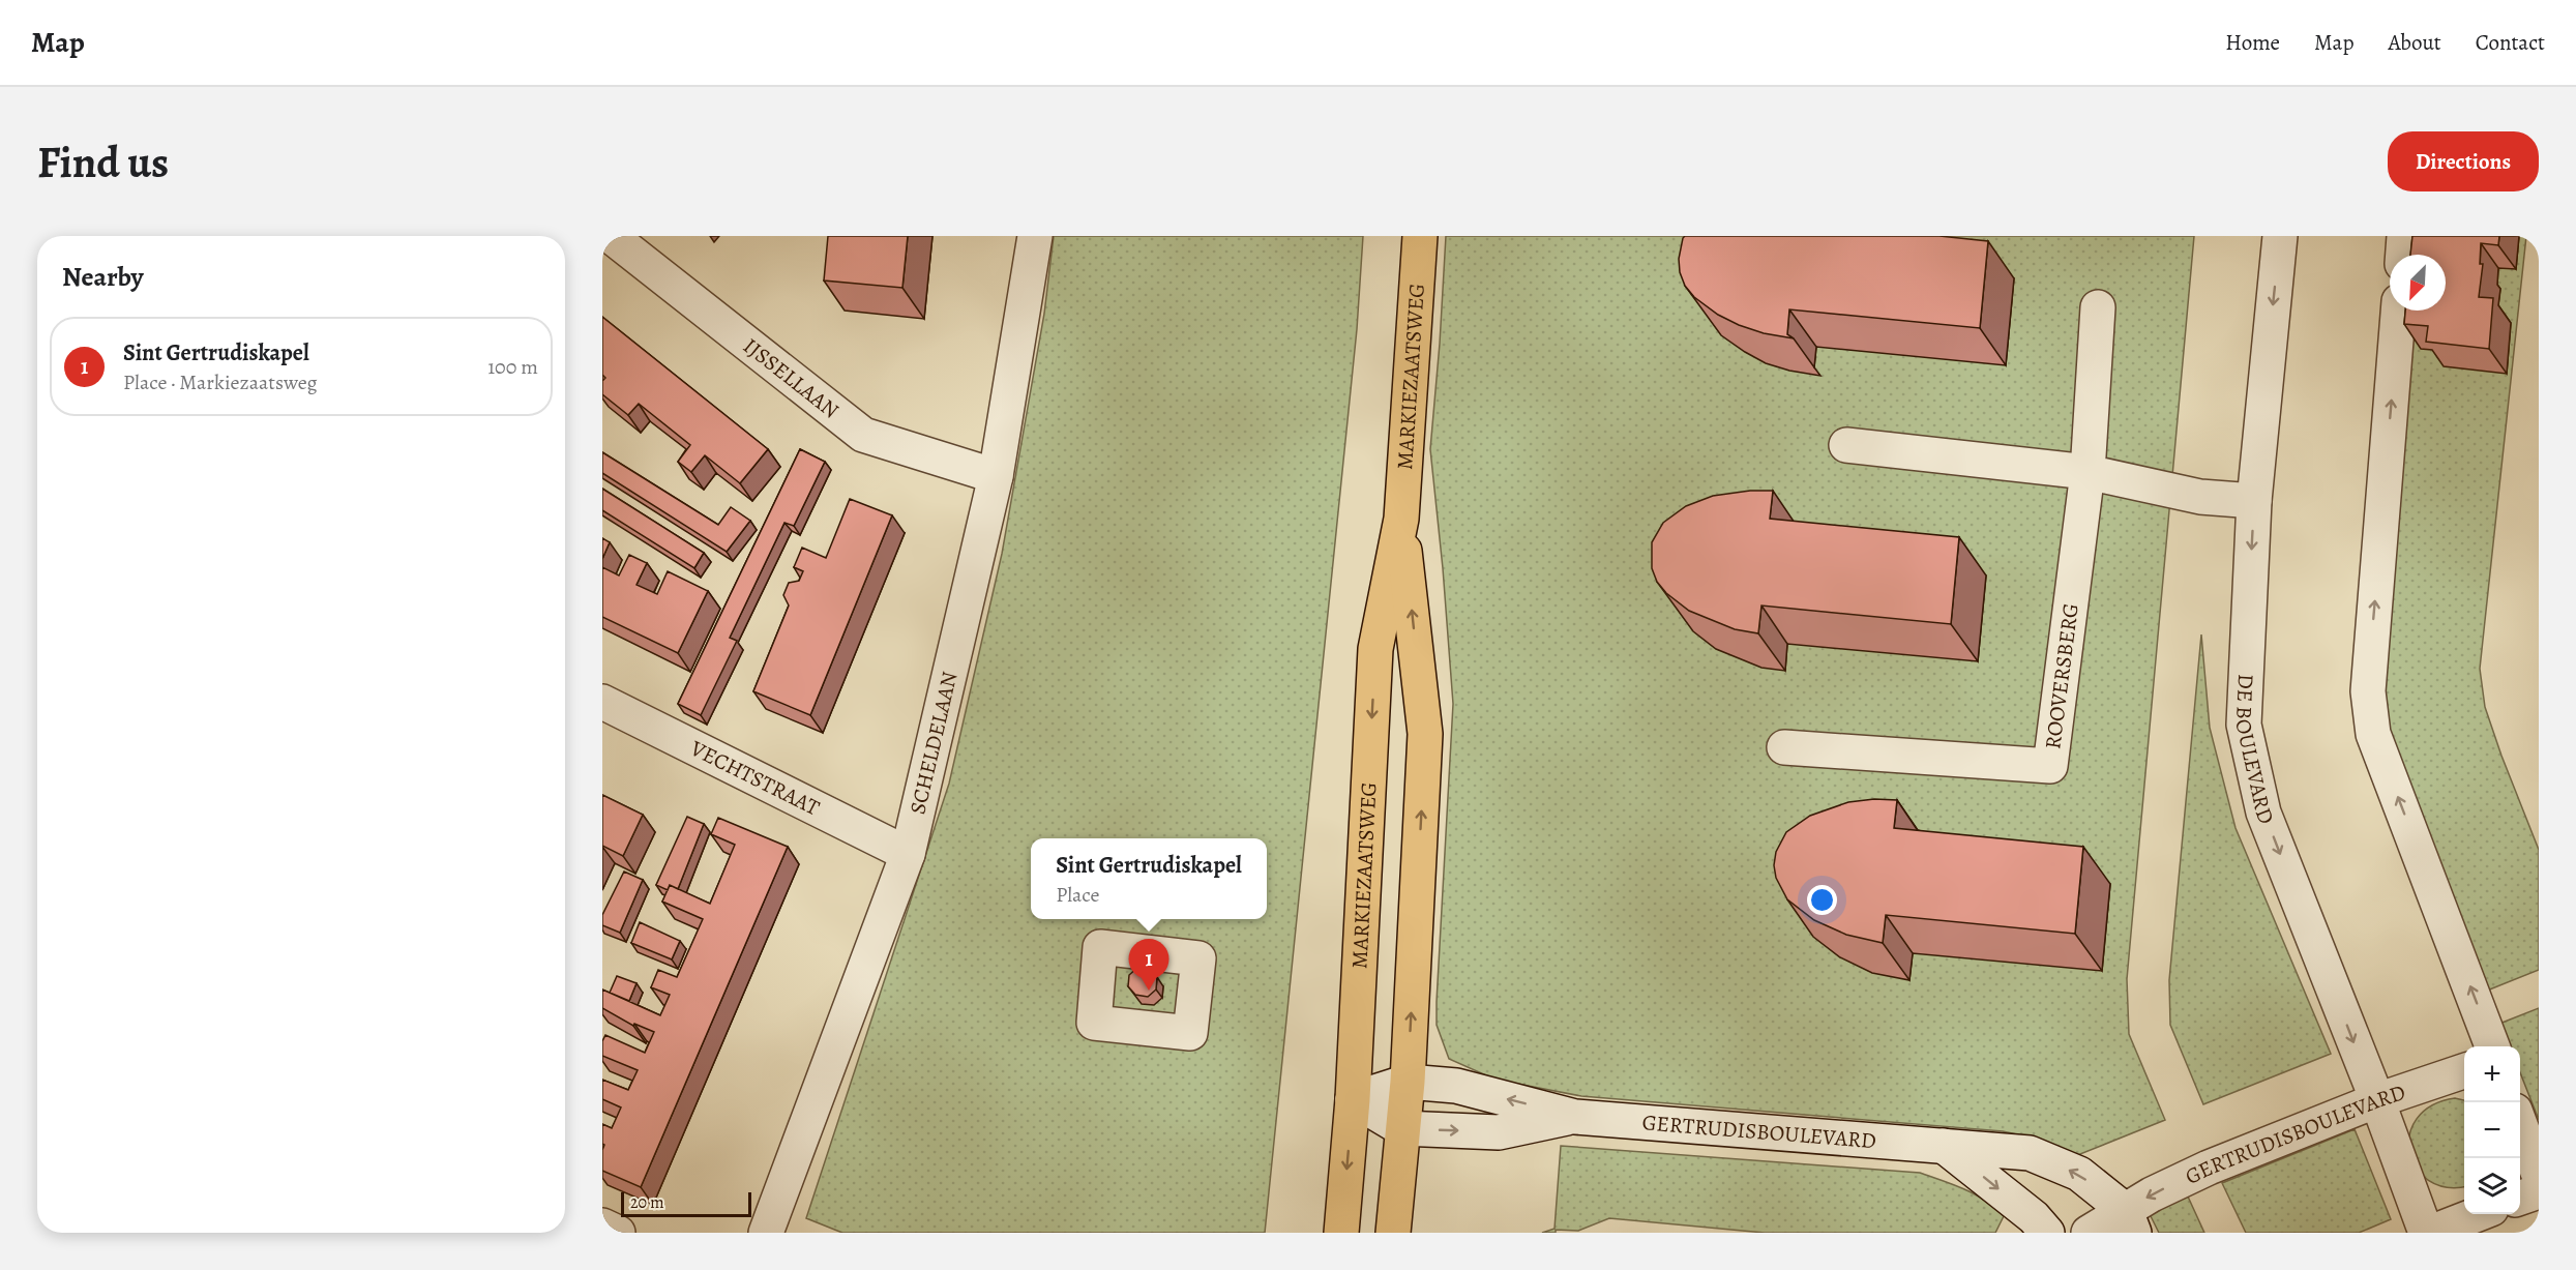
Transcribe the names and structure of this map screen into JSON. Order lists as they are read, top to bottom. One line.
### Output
{"streets":{"main road":["MARKIEZAATSWEG"],"street":["IJSSELLAAN","ROOVERSBERG","SCHELDELAAN","DE BOULEVARD","VECHTSTRAAT","GERTRUDISBOULEVARD"]},"crossings":[["MARKIEZAATSWEG","GERTRUDISBOULEVARD"],["IJSSELLAAN","SCHELDELAAN"],["SCHELDELAAN","VECHTSTRAAT"],["DE BOULEVARD","GERTRUDISBOULEVARD"]],"scale_bar":"20 m","north":"bottom left","page":{"header":"Map","nav":["Home","Map","About","Contact"],"buttons":"Directions","title":"Find us","heading":"Nearby","list":[{"mark":"1","name":"Sint Gertrudiskapel","note":"Place · Markiezaatsweg","value":"100 m"}],"popup":["Sint Gertrudiskapel","Place"],"pins":"1","map_buttons":["+","−"],"scale":"20 m"}}
